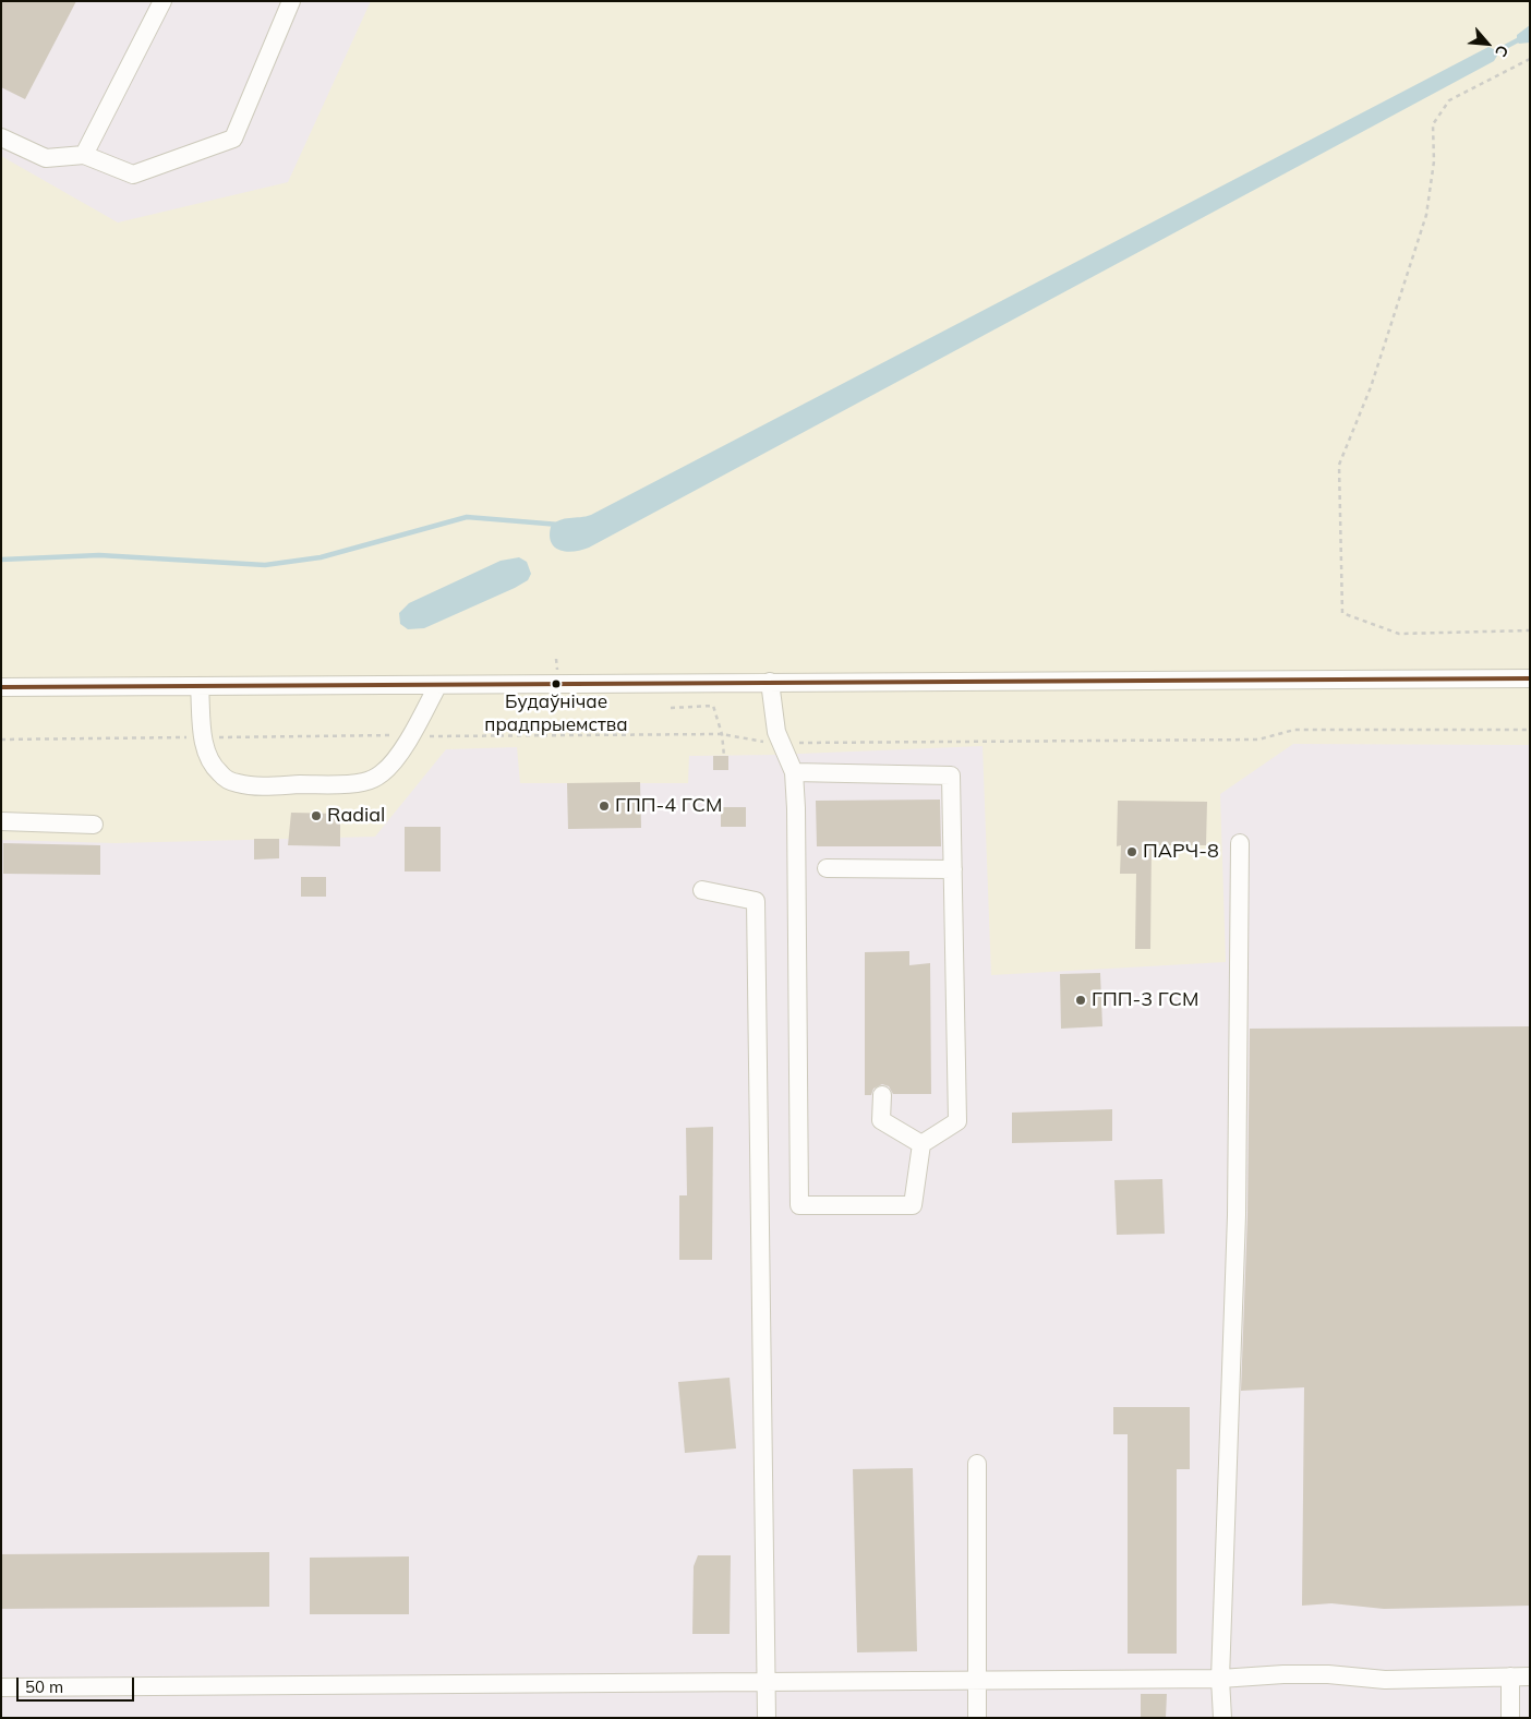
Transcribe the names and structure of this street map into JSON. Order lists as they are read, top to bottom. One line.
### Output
{"places":["Будаўнічае прадпрыемства","ГПП-4 ГСМ","Radial","ПАРЧ-8","ГПП-3 ГСМ"],"scale_bar":"50 m","north":"bottom right"}
